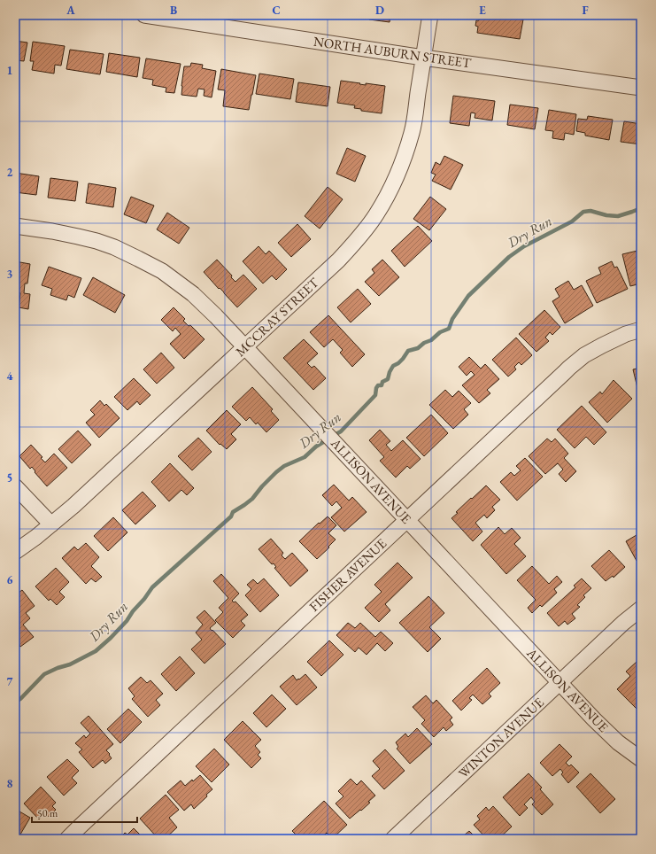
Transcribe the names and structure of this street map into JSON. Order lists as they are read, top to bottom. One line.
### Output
{"streets":{"street":["NORTH AUBURN STREET","MCCRAY STREET","ALLISON AVENUE","FISHER AVENUE","WINTON AVENUE"]},"crossings":[["NORTH AUBURN STREET","MCCRAY STREET"],["MCCRAY STREET","ALLISON AVENUE"],["ALLISON AVENUE","FISHER AVENUE"],["ALLISON AVENUE","WINTON AVENUE"]],"water":["Dry Run"],"scale_bar":"50 m","grid":{"columns":["A","B","C","D","E","F"],"rows":["1","2","3","4","5","6","7","8"]}}
